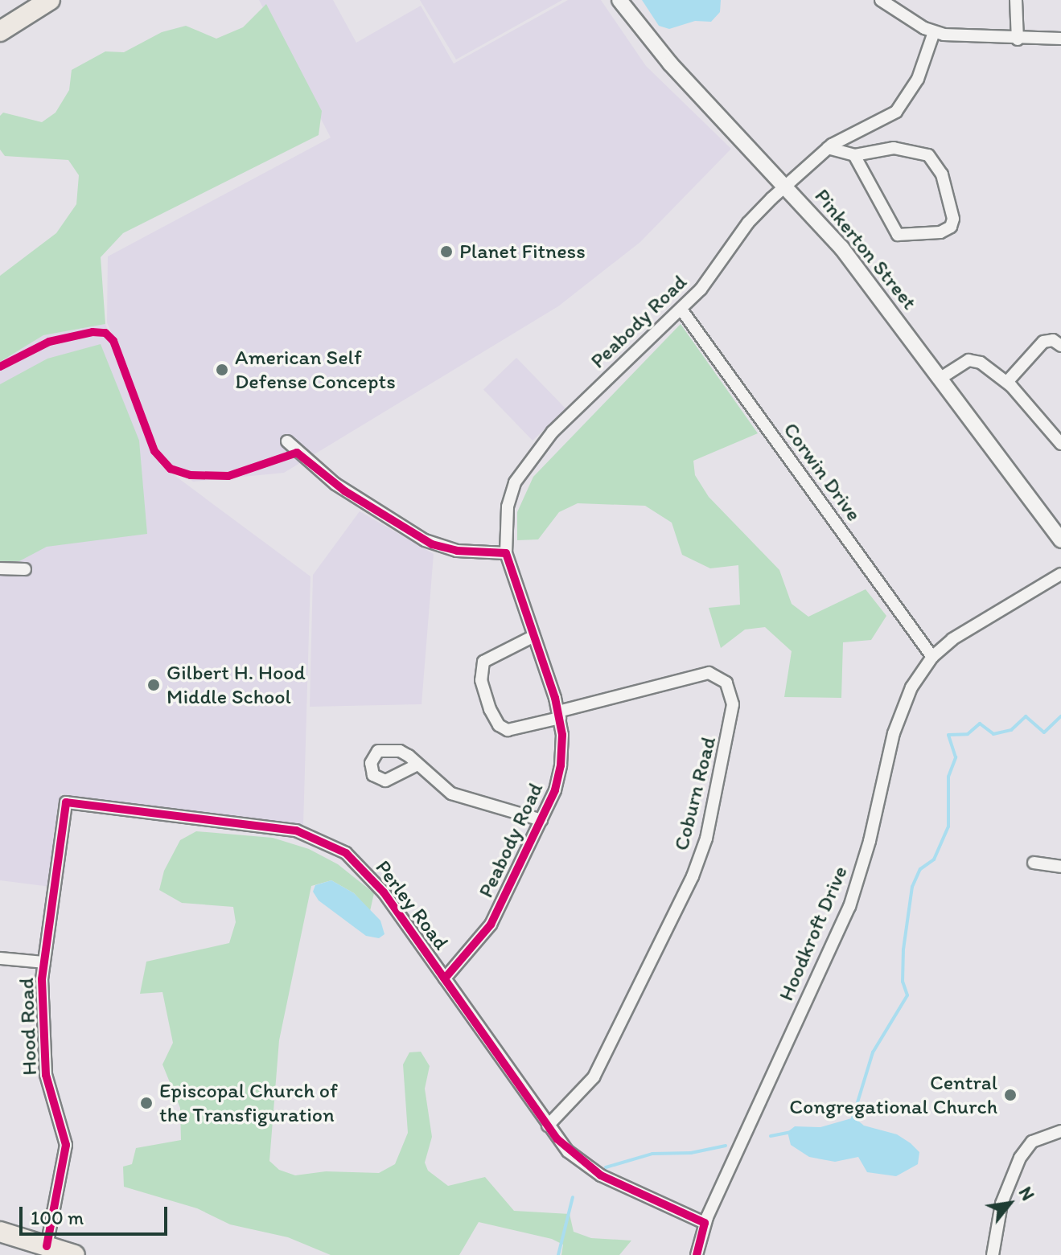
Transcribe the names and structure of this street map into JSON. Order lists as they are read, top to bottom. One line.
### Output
{"streets":{"street":["Pinkerton Street","Peabody Road","Corwin Drive","Coburn Road","Perley Road","Hoodkroft Drive","Hood Road"]},"crossings":[["Pinkerton Street","Peabody Road"],["Peabody Road","Corwin Drive"],["Peabody Road","Coburn Road"],["Peabody Road","Perley Road"],["Corwin Drive","Hoodkroft Drive"],["Coburn Road","Perley Road"],["Perley Road","Hoodkroft Drive"],["Perley Road","Hood Road"]],"places":["Planet Fitness","American Self Defense Concepts","Gilbert H. Hood Middle School","Central Congregational Church","Episcopal Church of the Transfiguration"],"scale_bar":"100 m","north":"top right"}
